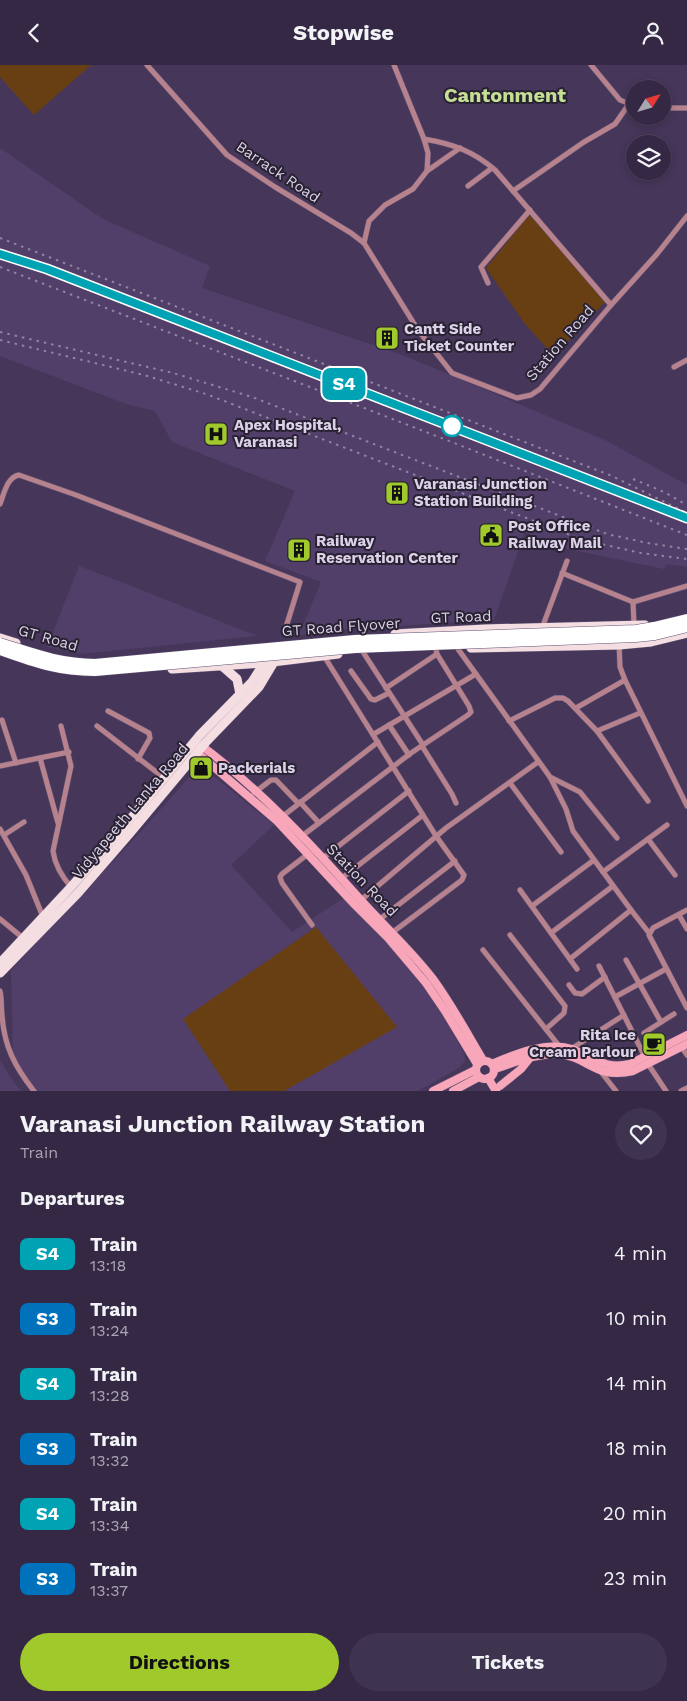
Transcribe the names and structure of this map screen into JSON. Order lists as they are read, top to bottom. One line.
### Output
{"streets":{"highway":["GT Road Flyover"],"main road":["GT Road","Vidyapeeth Lanka Road"],"street":["Barrack Road","Station Road"]},"crossings":[["Barrack Road","Station Road"],["Station Road","Vidyapeeth Lanka Road"],["GT Road","GT Road Flyover"],["GT Road","Vidyapeeth Lanka Road"]],"districts":["Cantonment"],"places":{"building":["Cantt Side Ticket Counter","Varanasi Junction Station Building","Railway Reservation Center"],"hospital":["Apex Hospital, Varanasi"],"public building":["Post Office Railway Mail"],"shop":["Packerials"],"cafe":["Rita Ice Cream Parlour"]},"north":"top right","page":{"header":"Stopwise","on_map":"S4","heading":[["Varanasi Junction Railway Station","Train"],"Departures"],"list":[{"mark":"S4","name":"Train","note":"13:18","value":"4 min"},{"mark":"S3","name":"Train","note":"13:24","value":"10 min"},{"mark":"S4","name":"Train","note":"13:28","value":"14 min"},{"mark":"S3","name":"Train","note":"13:32","value":"18 min"},{"mark":"S4","name":"Train","note":"13:34","value":"20 min"},{"mark":"S3","name":"Train","note":"13:37","value":"23 min"}],"buttons":["Directions","Tickets"]}}
